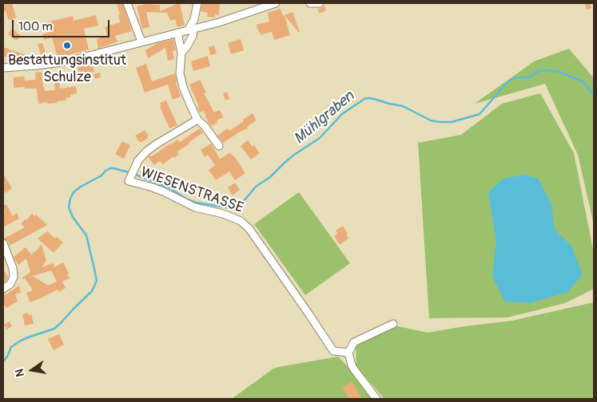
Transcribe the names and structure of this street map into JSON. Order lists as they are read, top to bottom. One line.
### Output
{"streets":{"street":["WIESENSTRASSE"]},"water":["Mühlgraben"],"places":["Bestattungsinstitut Schulze"],"scale_bar":"100 m","north":"left"}
